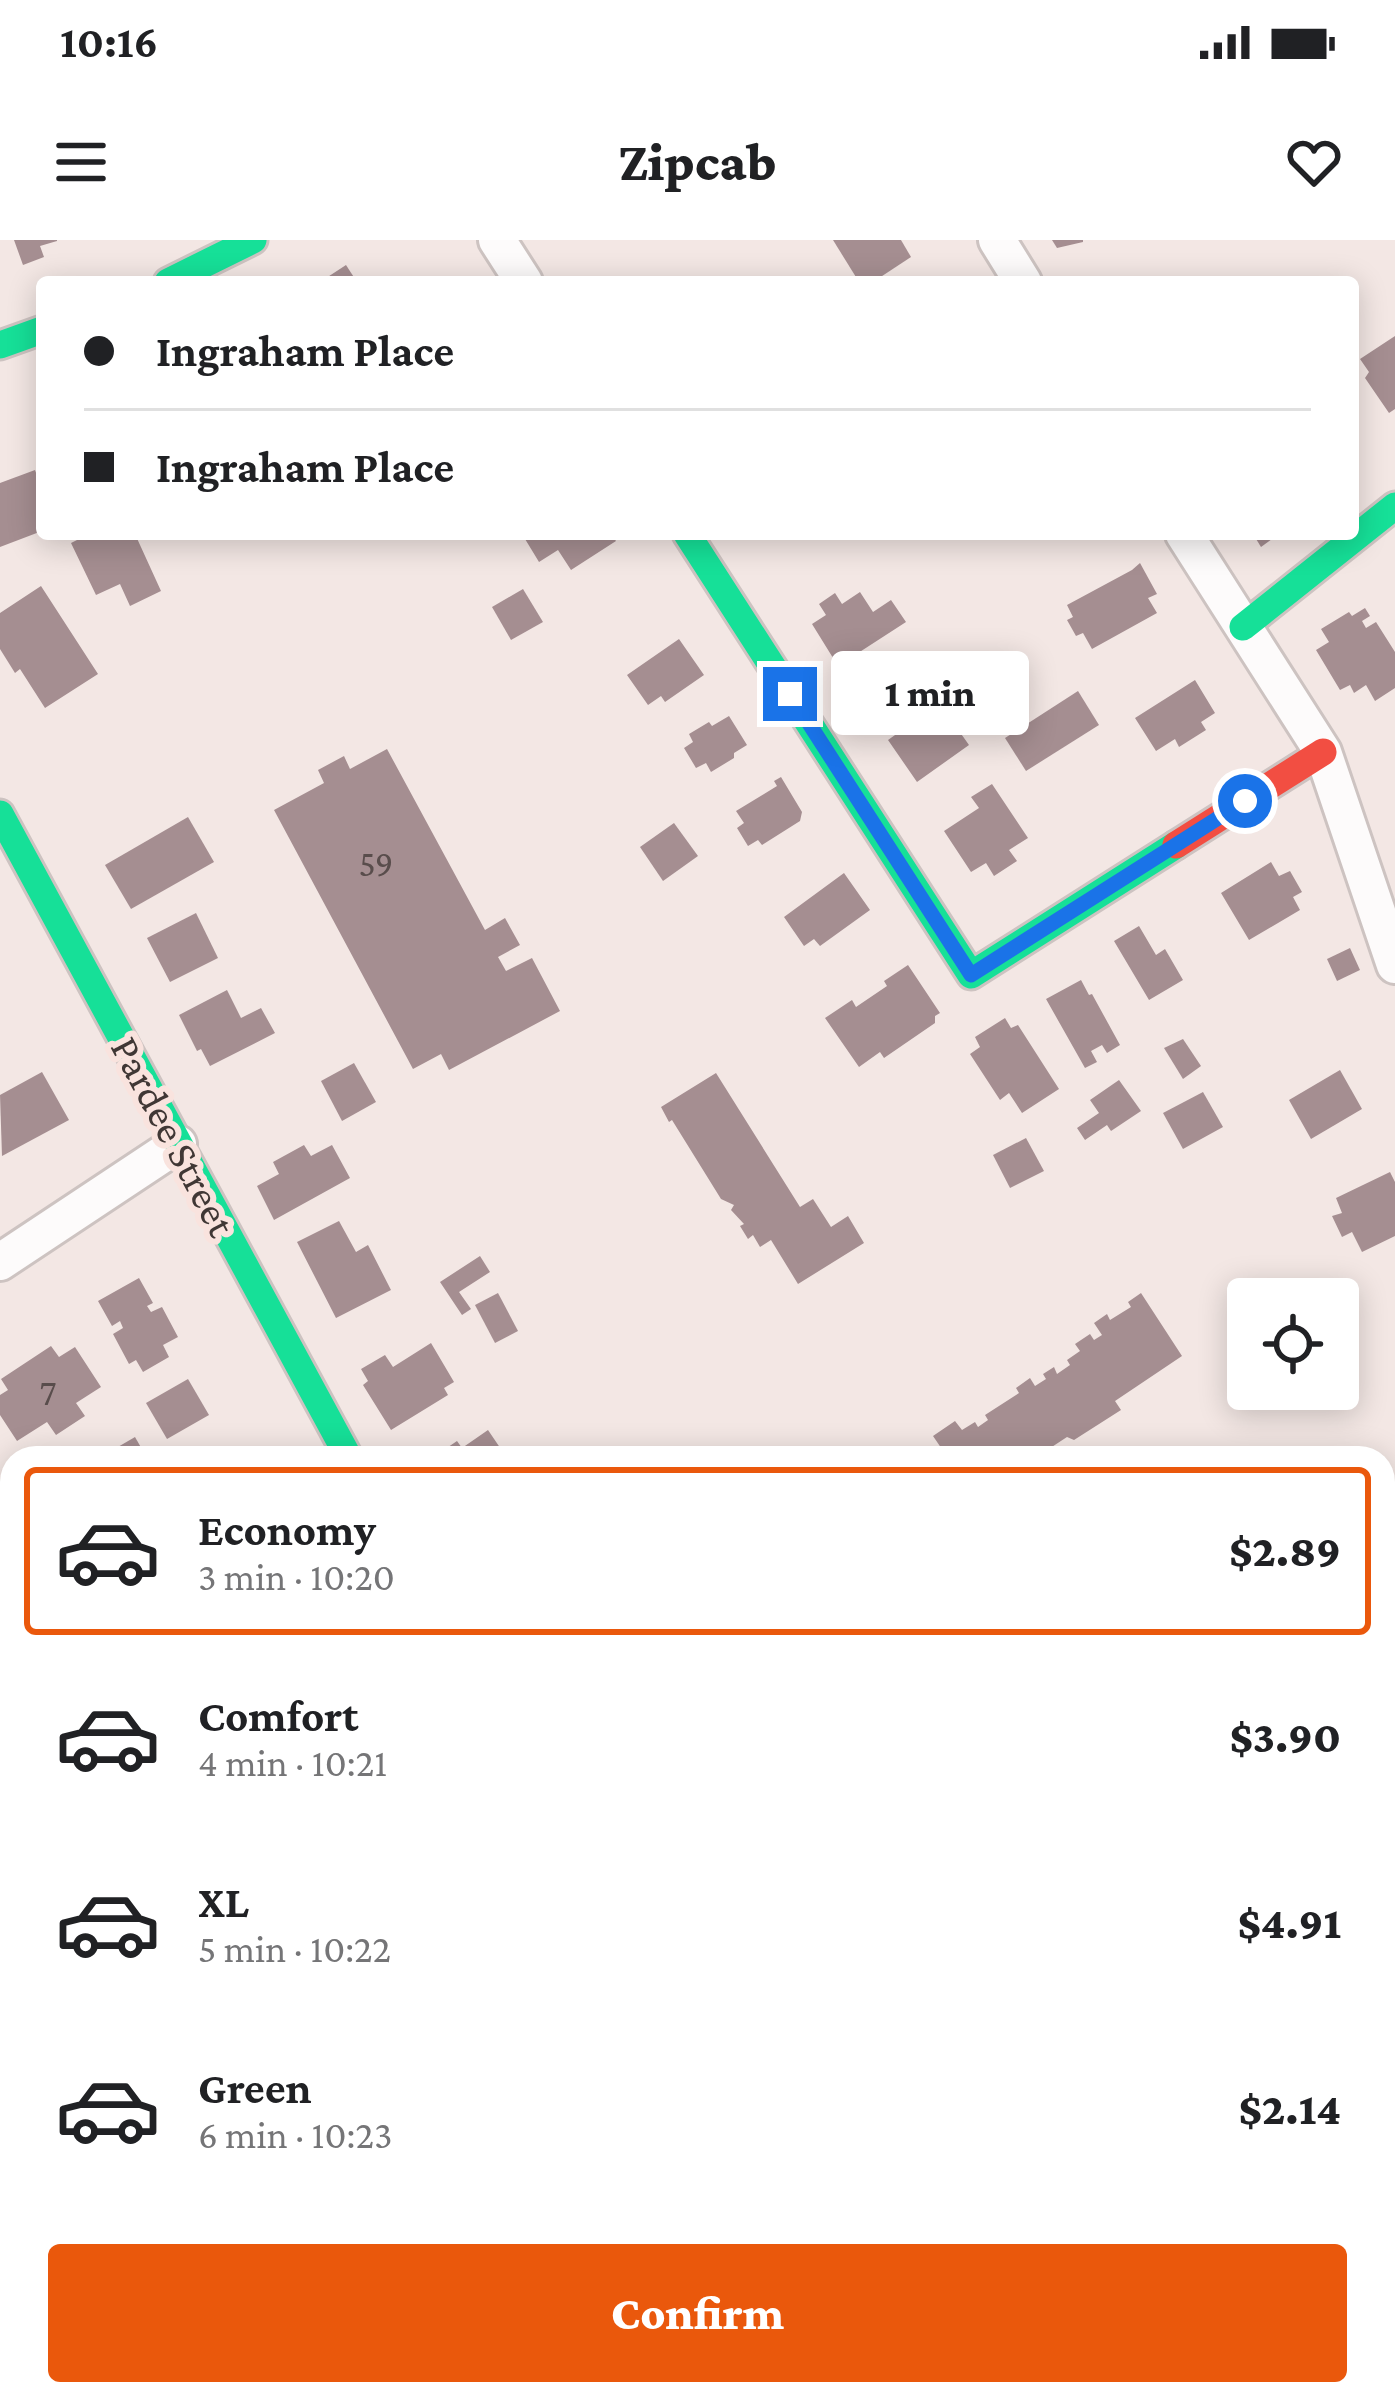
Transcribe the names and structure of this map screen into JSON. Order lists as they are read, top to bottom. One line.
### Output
{"streets":{"street":["Pardee Street"]},"house_numbers":["59","7"],"page":{"status":"10:16","header":"Zipcab","banner":["Ingraham Place","Ingraham Place"],"bubble":"1 min","list":[{"name":"Economy","note":"3 min · 10:20","value":"$2.89"},{"name":"Comfort","note":"4 min · 10:21","value":"$3.90"},{"name":"XL","note":"5 min · 10:22","value":"$4.91"},{"name":"Green","note":"6 min · 10:23","value":"$2.14"}],"buttons":"Confirm"}}
